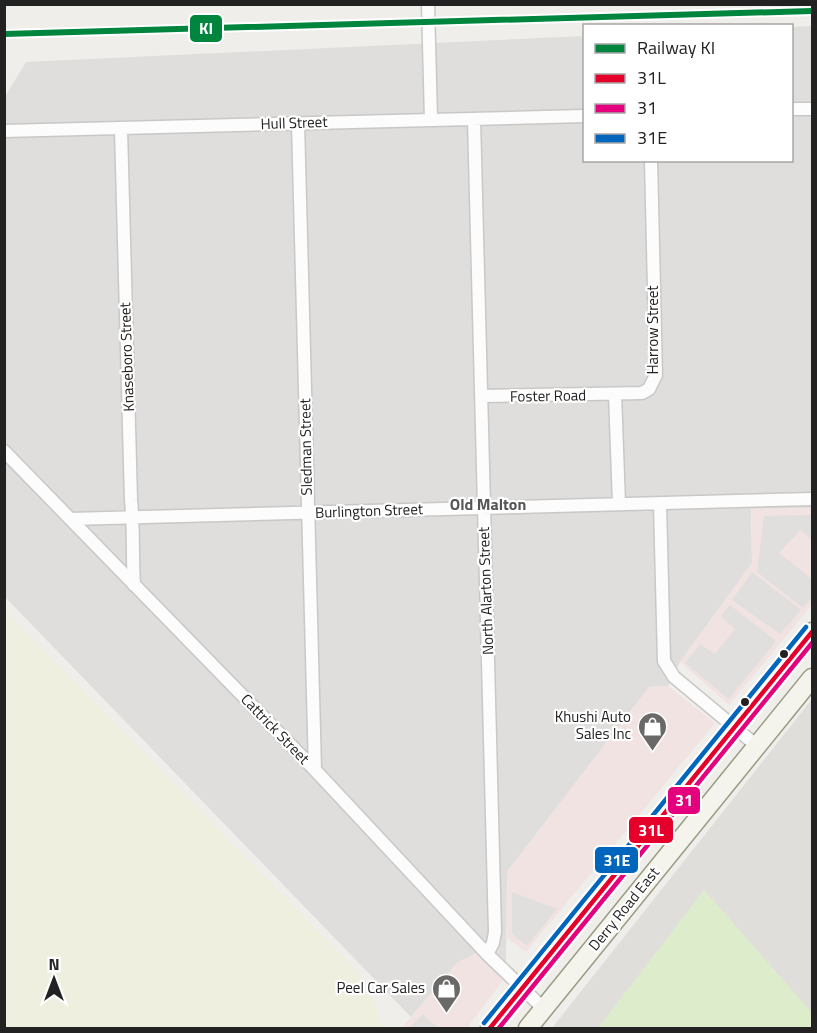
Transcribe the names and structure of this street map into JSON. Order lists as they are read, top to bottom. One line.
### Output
{"streets":{"main road":["Derry Road East"],"street":["Hull Street","Harrow Street","Knaseboro Street","Foster Road","Sledman Street","Burlington Street","North Alarton Street","Cattrick Street"]},"crossings":[["Hull Street","Knaseboro Street"],["Hull Street","Sledman Street"],["Hull Street","North Alarton Street"],["Harrow Street","Foster Road"],["Knaseboro Street","Burlington Street"],["Knaseboro Street","Cattrick Street"],["Foster Road","North Alarton Street"],["Sledman Street","Burlington Street"],["Sledman Street","Cattrick Street"],["Burlington Street","North Alarton Street"],["Burlington Street","Cattrick Street"],["North Alarton Street","Cattrick Street"],["Cattrick Street","Derry Road East"]],"districts":["Old Malton"],"places":{"shop":["Khushi Auto Sales Inc","Peel Car Sales"]},"lines":["rail line KI","transit line 31E","transit line 31L","transit line 31"],"legend":["Railway KI","31L","31","31E"],"north":"top"}
